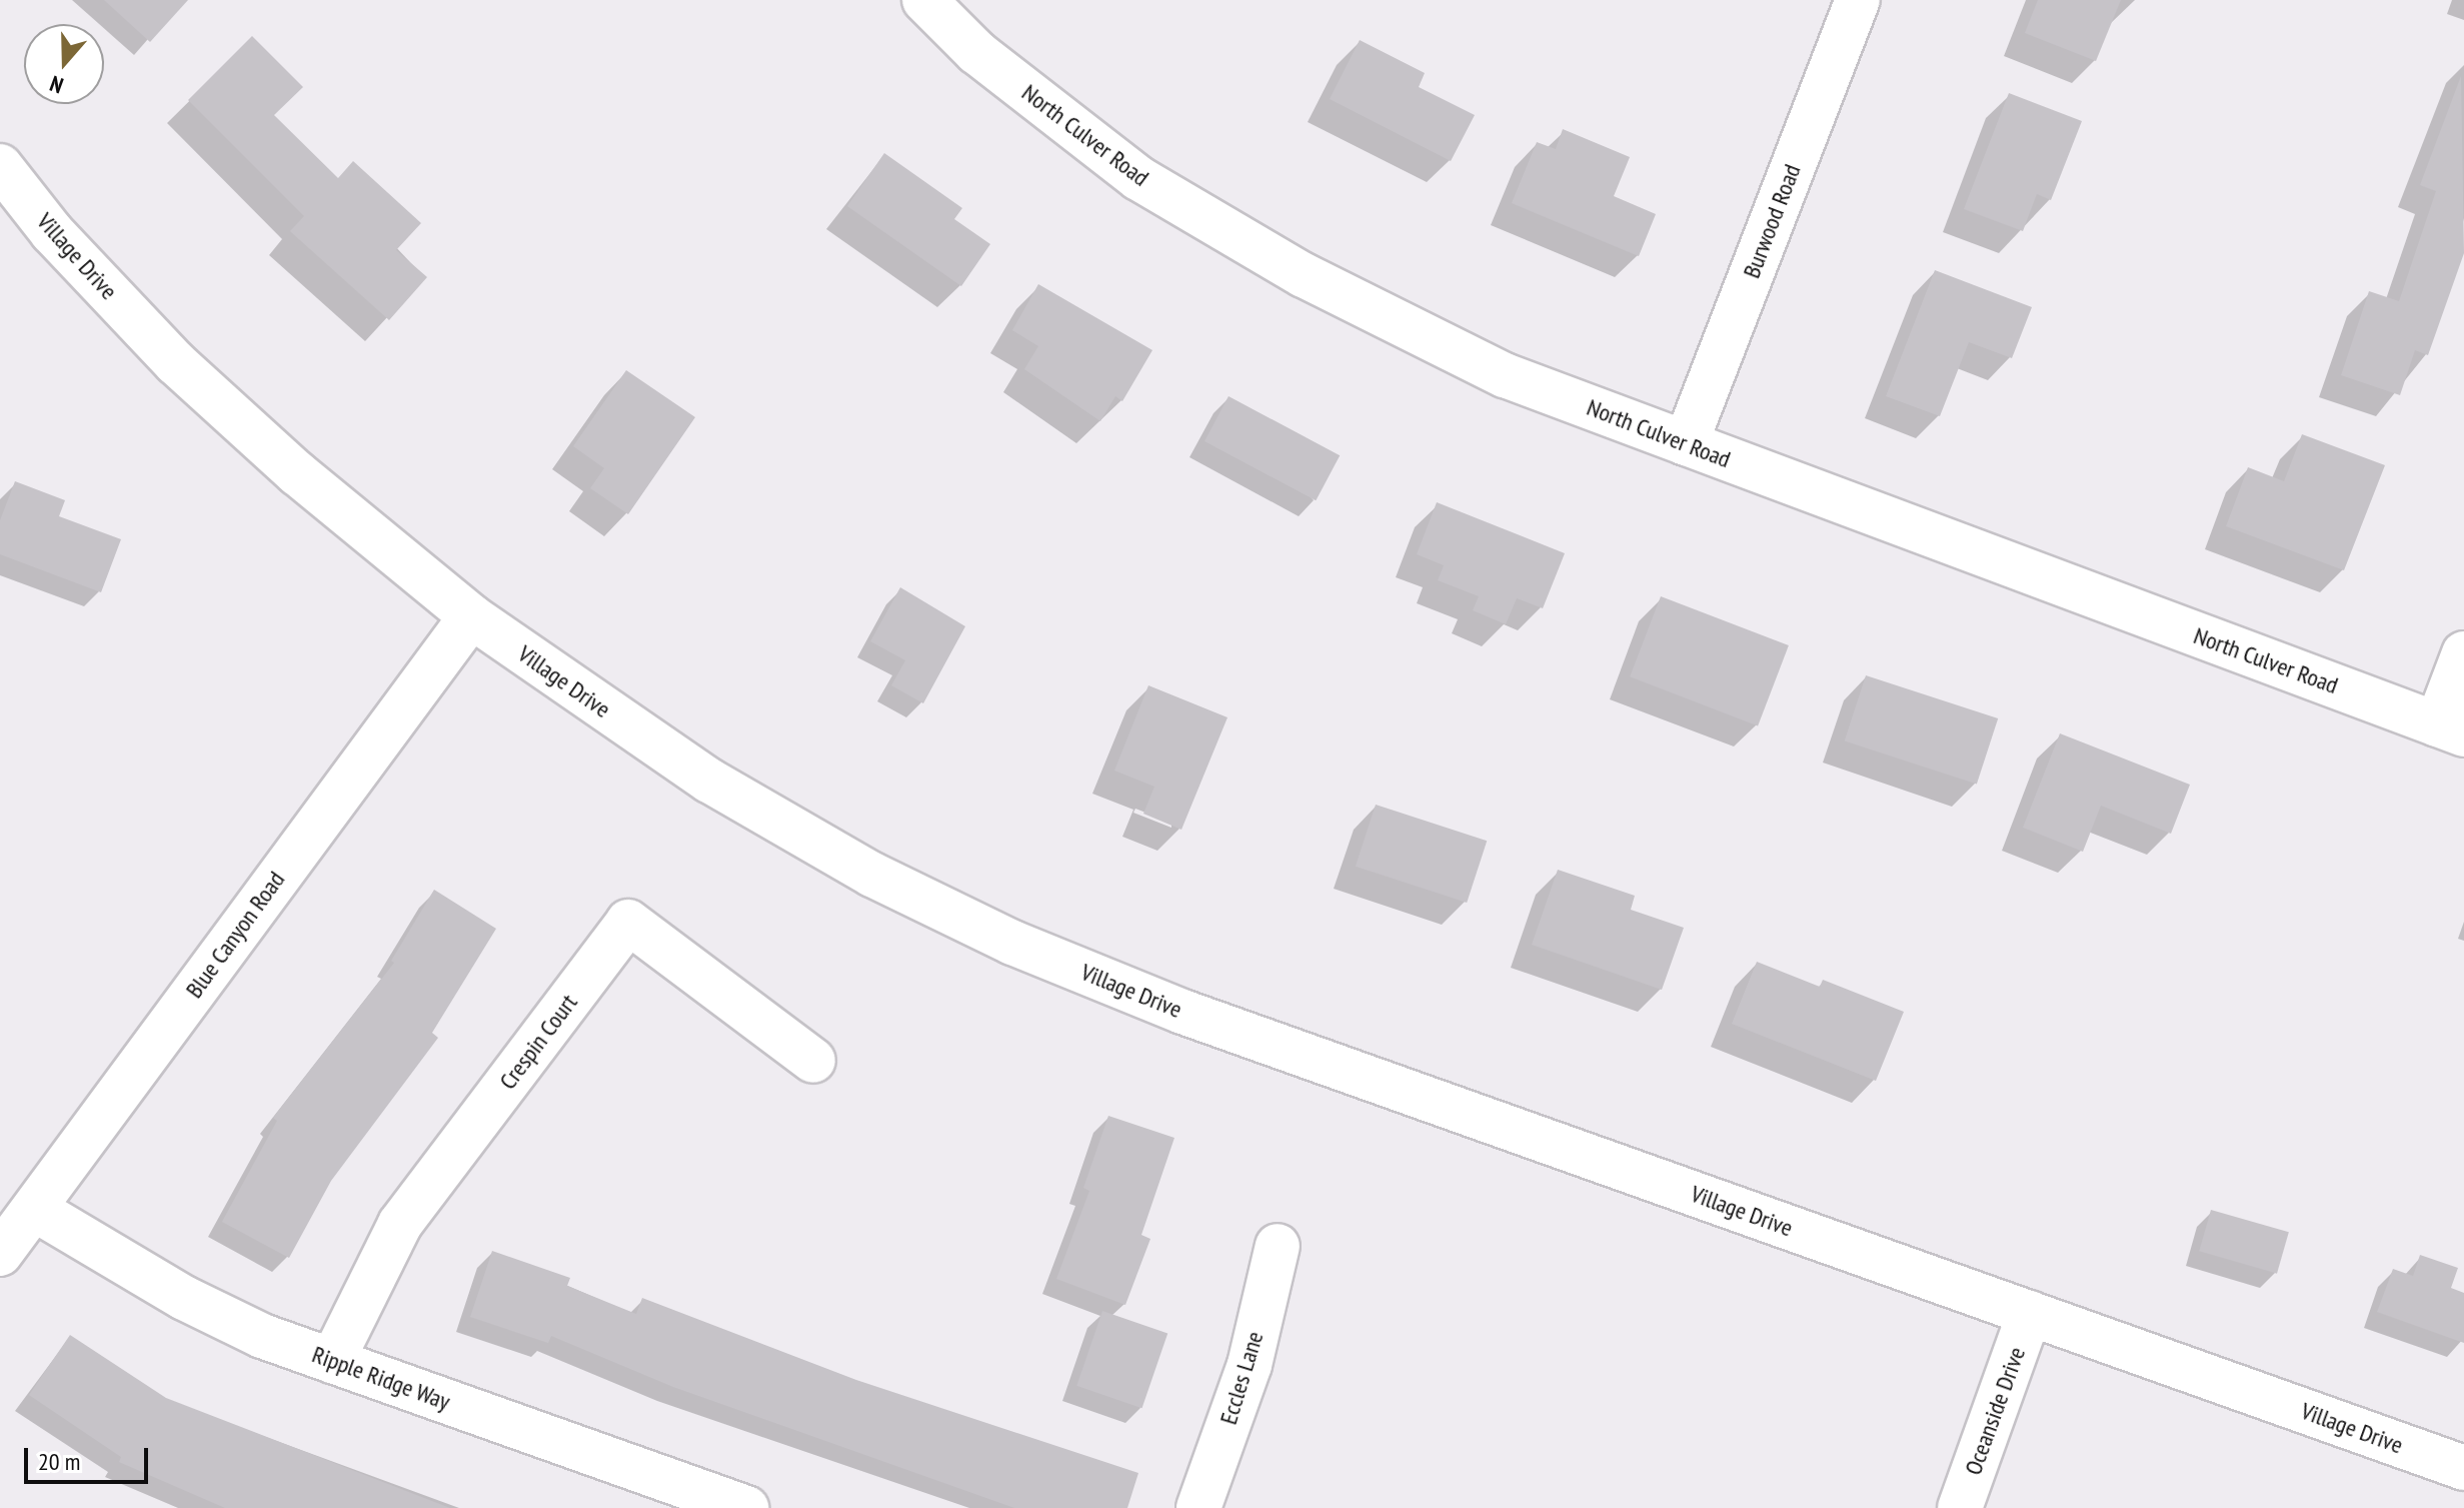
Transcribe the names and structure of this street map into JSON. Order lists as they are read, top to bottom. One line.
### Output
{"streets":{"street":["North Culver Road","Burwood Road","Village Drive","Blue Canyon Road","Crespin Court","Ripple Ridge Way","Eccles Lane","Oceanside Drive"]},"crossings":[["North Culver Road","Burwood Road"],["Village Drive","Blue Canyon Road"],["Village Drive","Oceanside Drive"],["Blue Canyon Road","Ripple Ridge Way"],["Crespin Court","Ripple Ridge Way"]],"scale_bar":"20 m","north":"bottom"}
